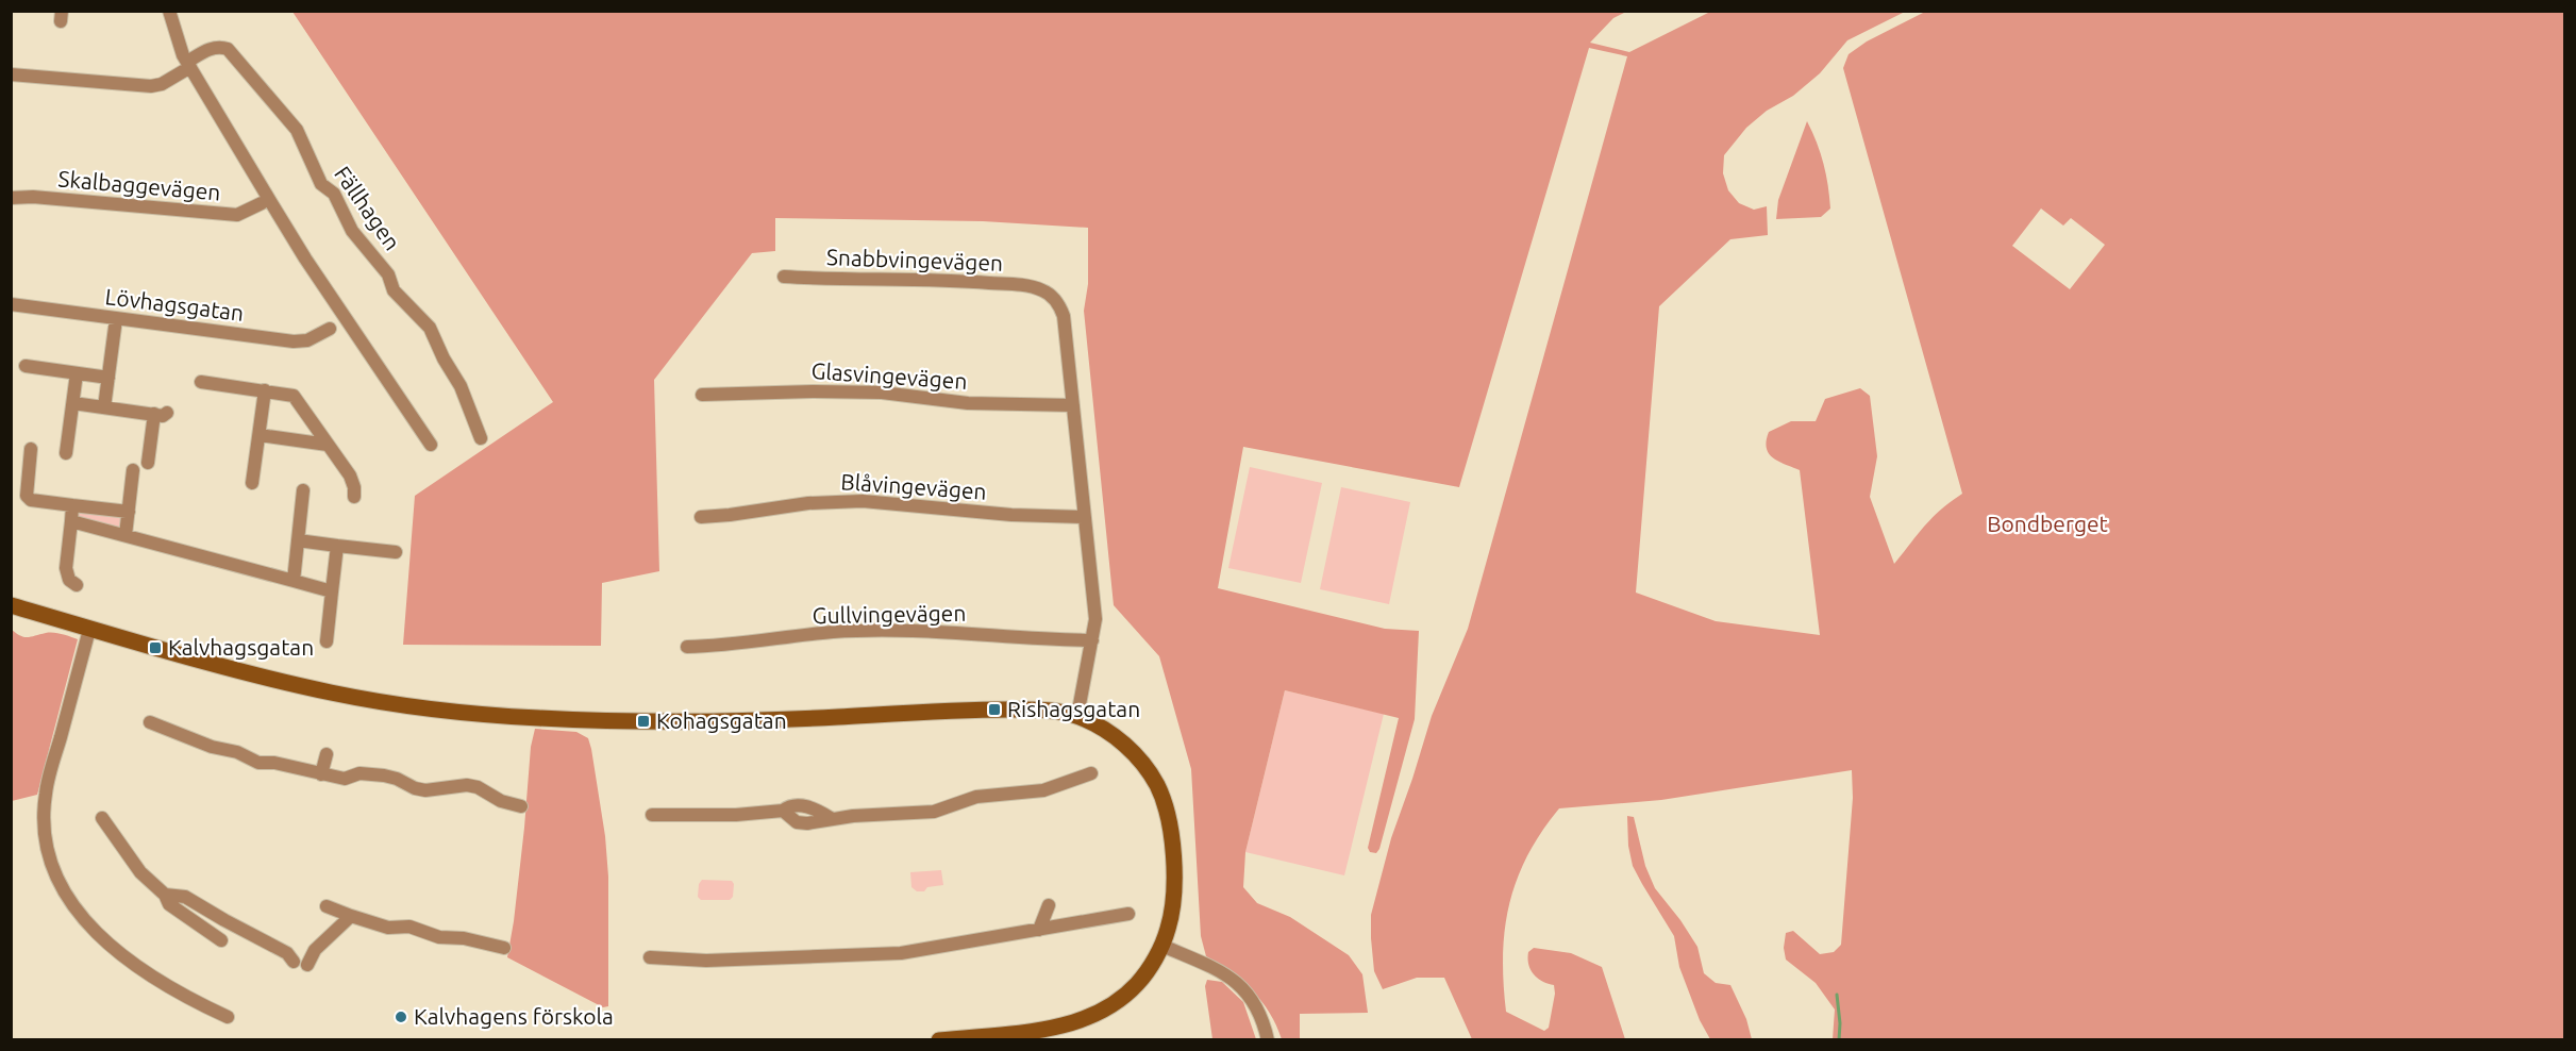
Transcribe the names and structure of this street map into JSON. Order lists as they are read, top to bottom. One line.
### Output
{"streets":{"street":["Skalbaggevägen","Fällhagen","Snabbvingevägen","Lövhagsgatan","Glasvingevägen","Blåvingevägen","Gullvingevägen"]},"crossings":[["Snabbvingevägen","Glasvingevägen"]],"parks":["Bondberget"],"places":{"transit":["Kalvhagsgatan","Rishagsgatan","Kohagsgatan"],"other":["Kalvhagens förskola"]}}
